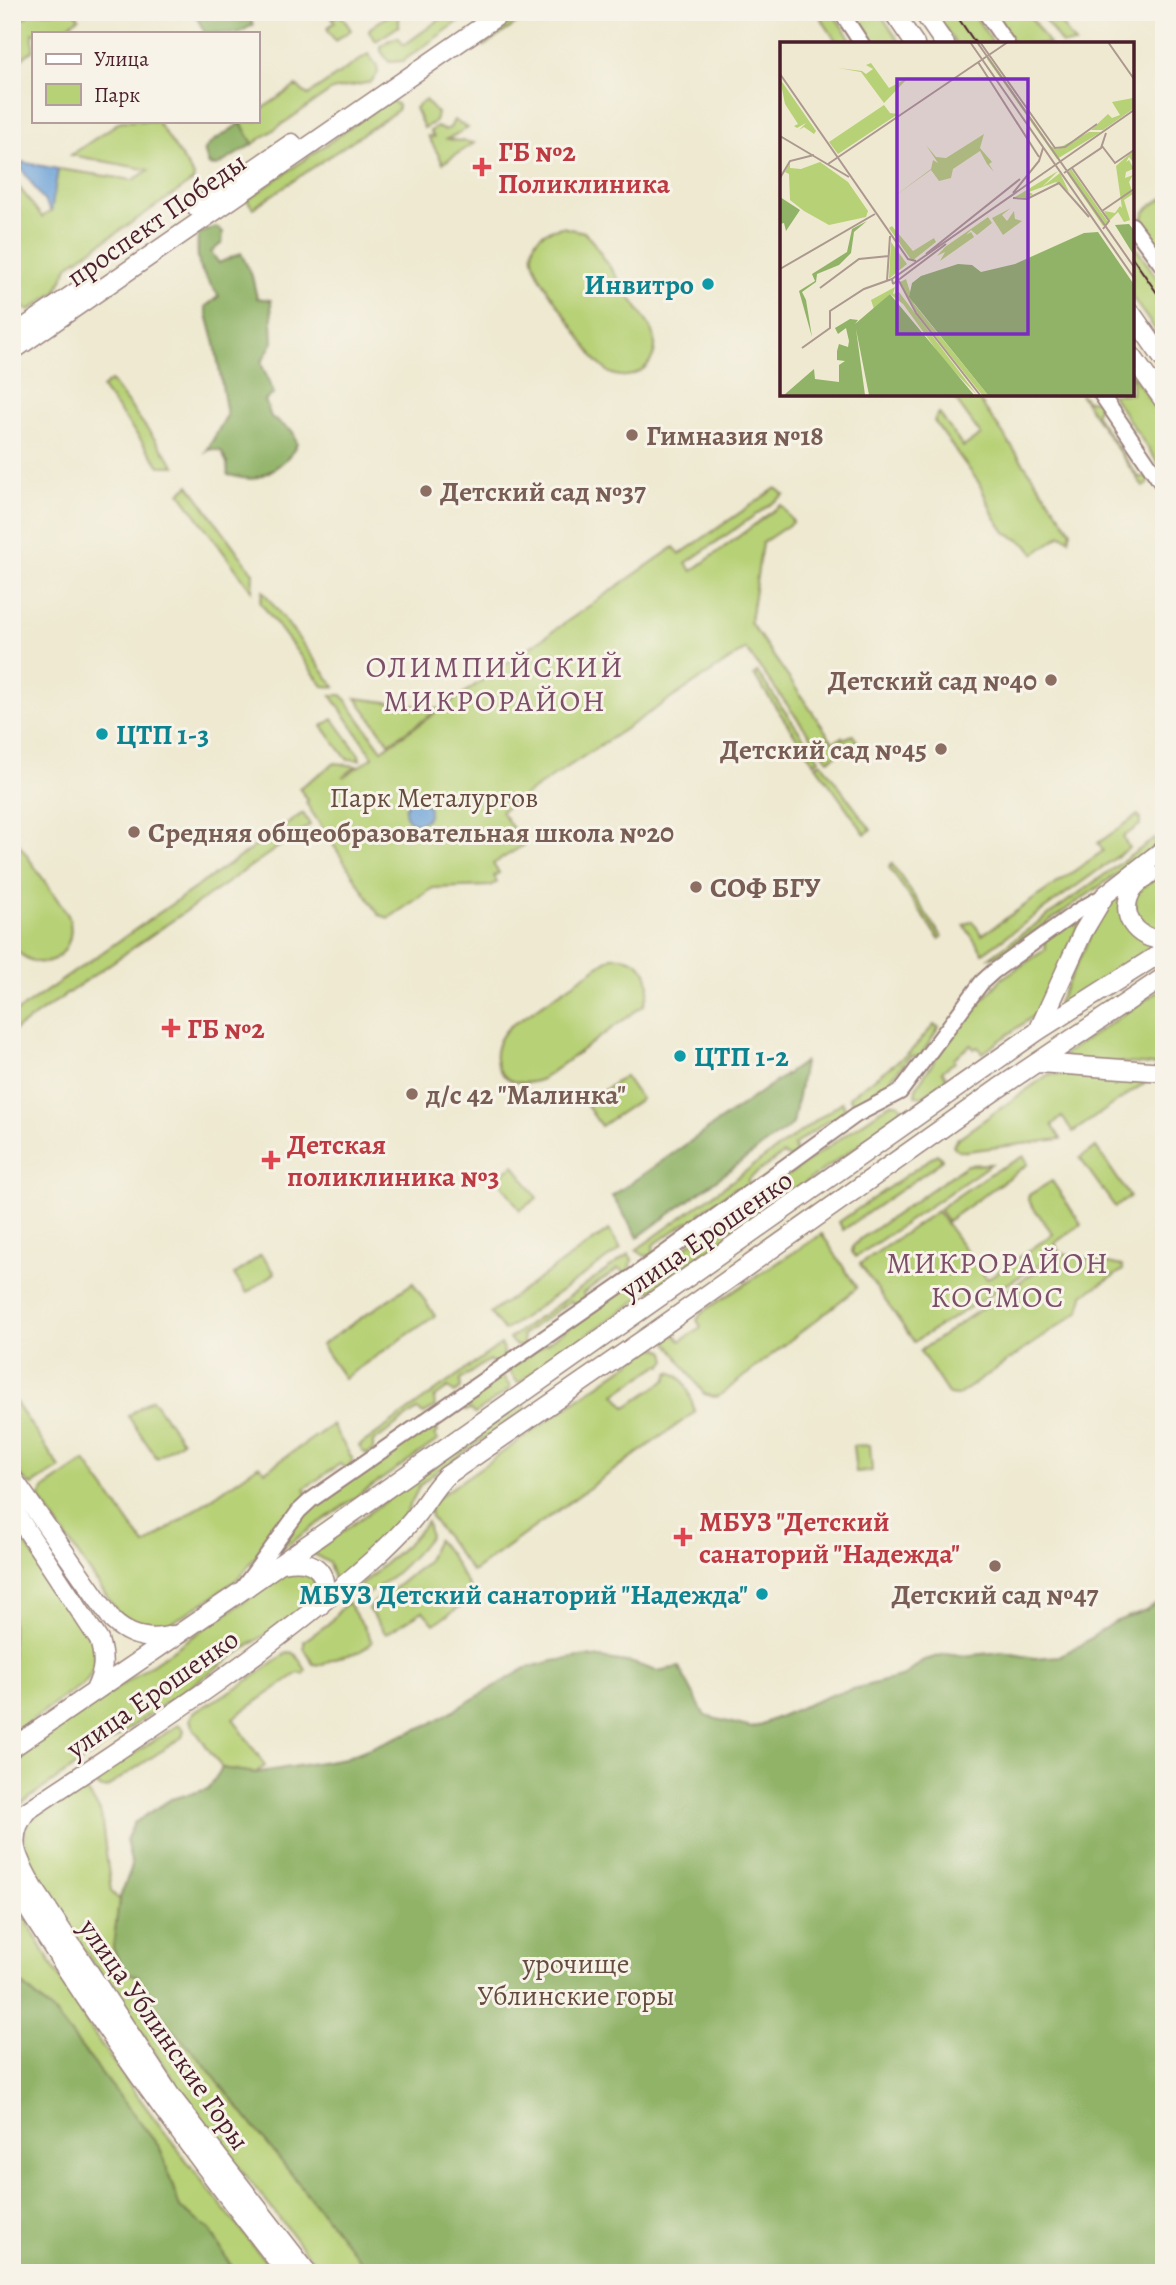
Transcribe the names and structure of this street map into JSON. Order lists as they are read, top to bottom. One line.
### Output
{"streets":{"main road":["проспект Победы","улица Ерошенко","улица Ублинские Горы"]},"crossings":[["улица Ерошенко","улица Ублинские Горы"]],"districts":["ОЛИМПИЙСКИЙ МИКРОРАЙОН","МИКРОРАЙОН КОСМОС"],"parks":["Парк Металургов","урочище Ублинские горы"],"places":{"health":["ГБ №2 Поликлиника","ГБ №2","Детская поликлиника №3","МБУЗ \"Детский санаторий \"Надежда\""],"other":["Инвитро","Гимназия №18","Детский сад №37","Детский сад №40","ЦТП 1-3","Детский сад №45","Средняя общеобразовательная школа №20","СОФ БГУ","ЦТП 1-2","д/с 42 \"Малинка\"","Детский сад №47","МБУЗ Детский санаторий \"Надежда\""]},"legend":["Улица","Парк"]}
